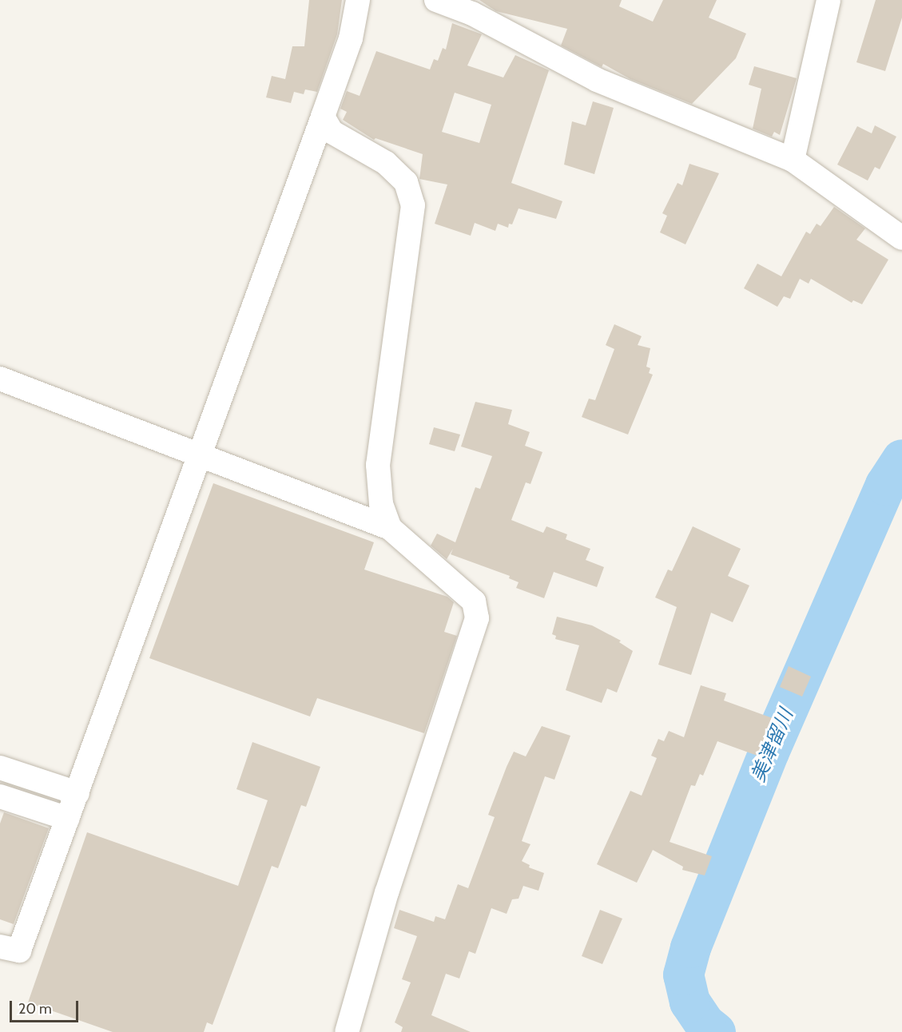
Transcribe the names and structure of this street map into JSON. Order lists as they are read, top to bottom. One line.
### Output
{"water":["美津留川"],"scale_bar":"20 m"}
